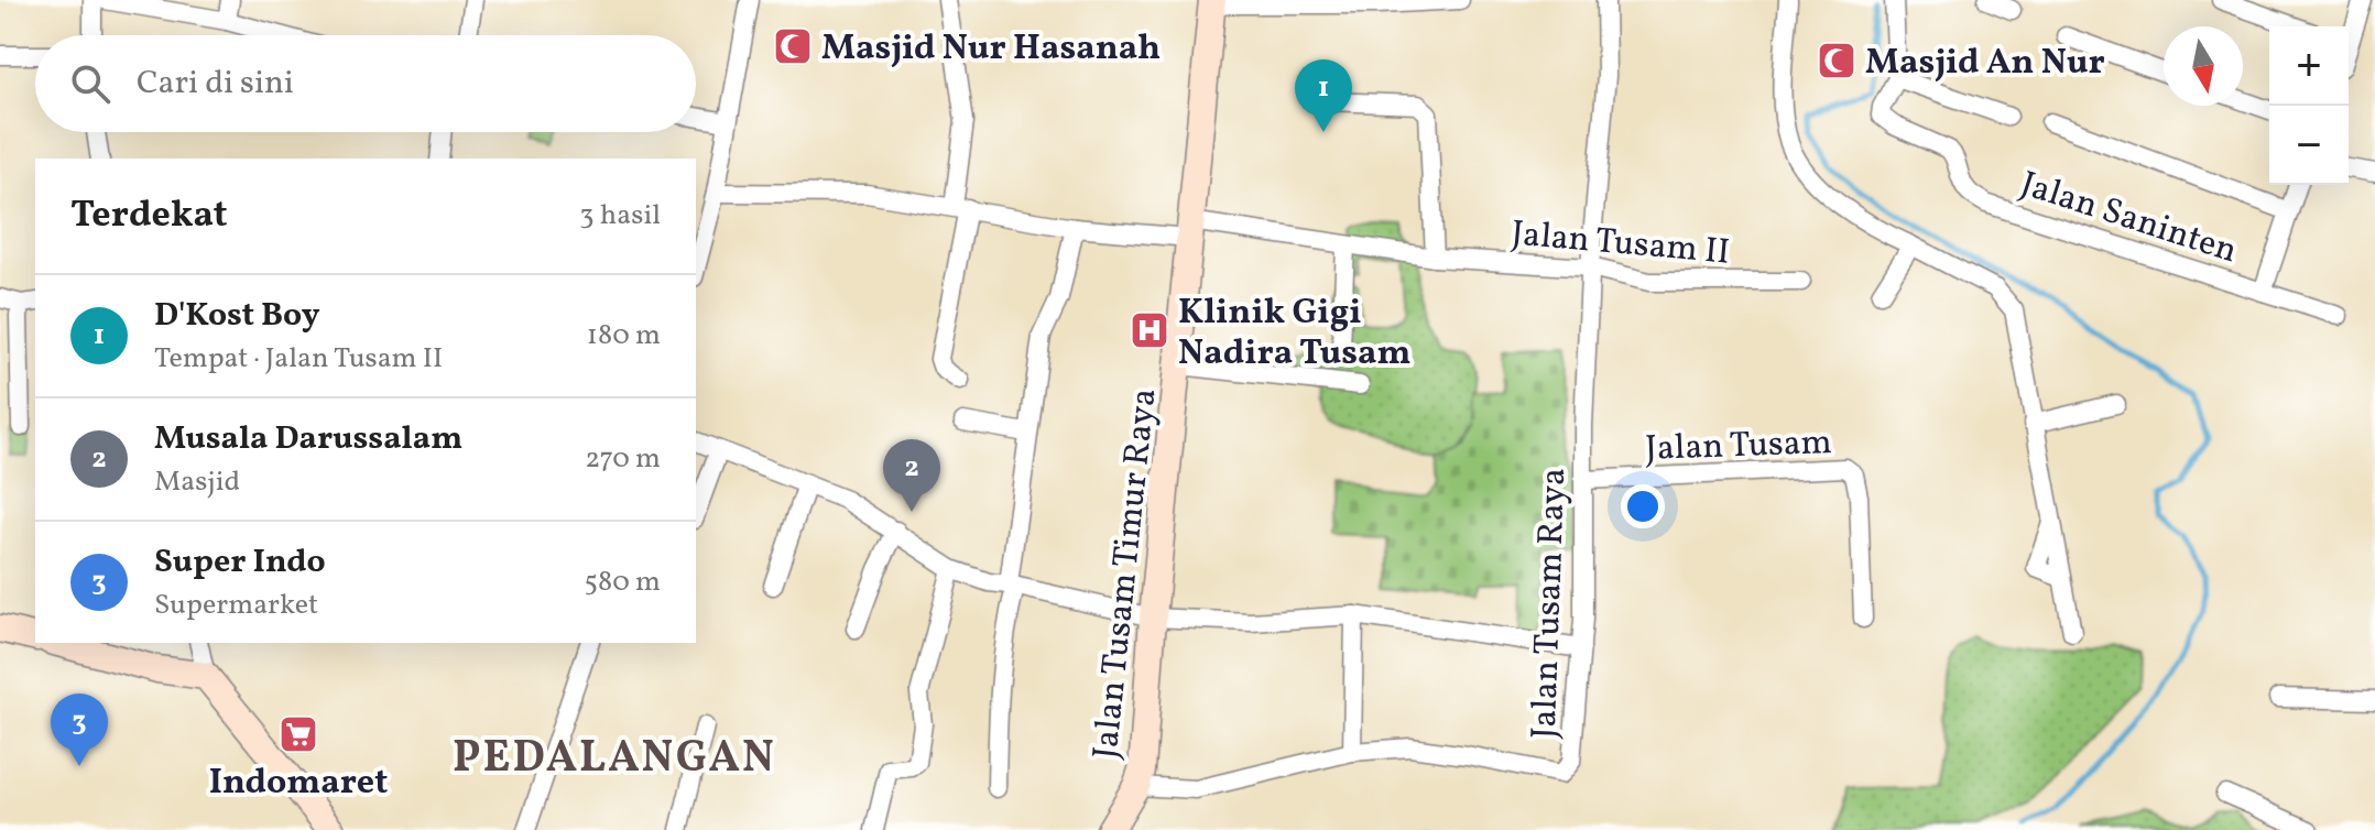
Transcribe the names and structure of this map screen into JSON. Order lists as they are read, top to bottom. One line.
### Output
{"streets":{"main road":["Jalan Tusam Timur Raya"],"street":["Jalan Saninten","Jalan Tusam II","Jalan Tusam","Jalan Tusam Raya"]},"crossings":[["Jalan Tusam II","Jalan Tusam Timur Raya"],["Jalan Tusam II","Jalan Tusam Raya"],["Jalan Tusam","Jalan Tusam Raya"],["Jalan Tusam Timur Raya","Jalan Tusam Raya"]],"districts":["PEDALANGAN"],"places":{"mosque":["Masjid Nur Hasanah","Masjid An Nur"],"hospital":["Klinik Gigi Nadira Tusam"],"supermarket":["Indomaret"]},"north":"bottom","page":{"map_buttons":["+","−"],"search":"Cari di sini","pins":["1","2","3"],"heading":["Terdekat","3 hasil"],"list":[{"mark":"1","name":"D'Kost Boy","note":"Tempat · Jalan Tusam II","value":"180 m"},{"mark":"2","name":"Musala Darussalam","note":"Masjid","value":"270 m"},{"mark":"3","name":"Super Indo","note":"Supermarket","value":"580 m"}]}}
